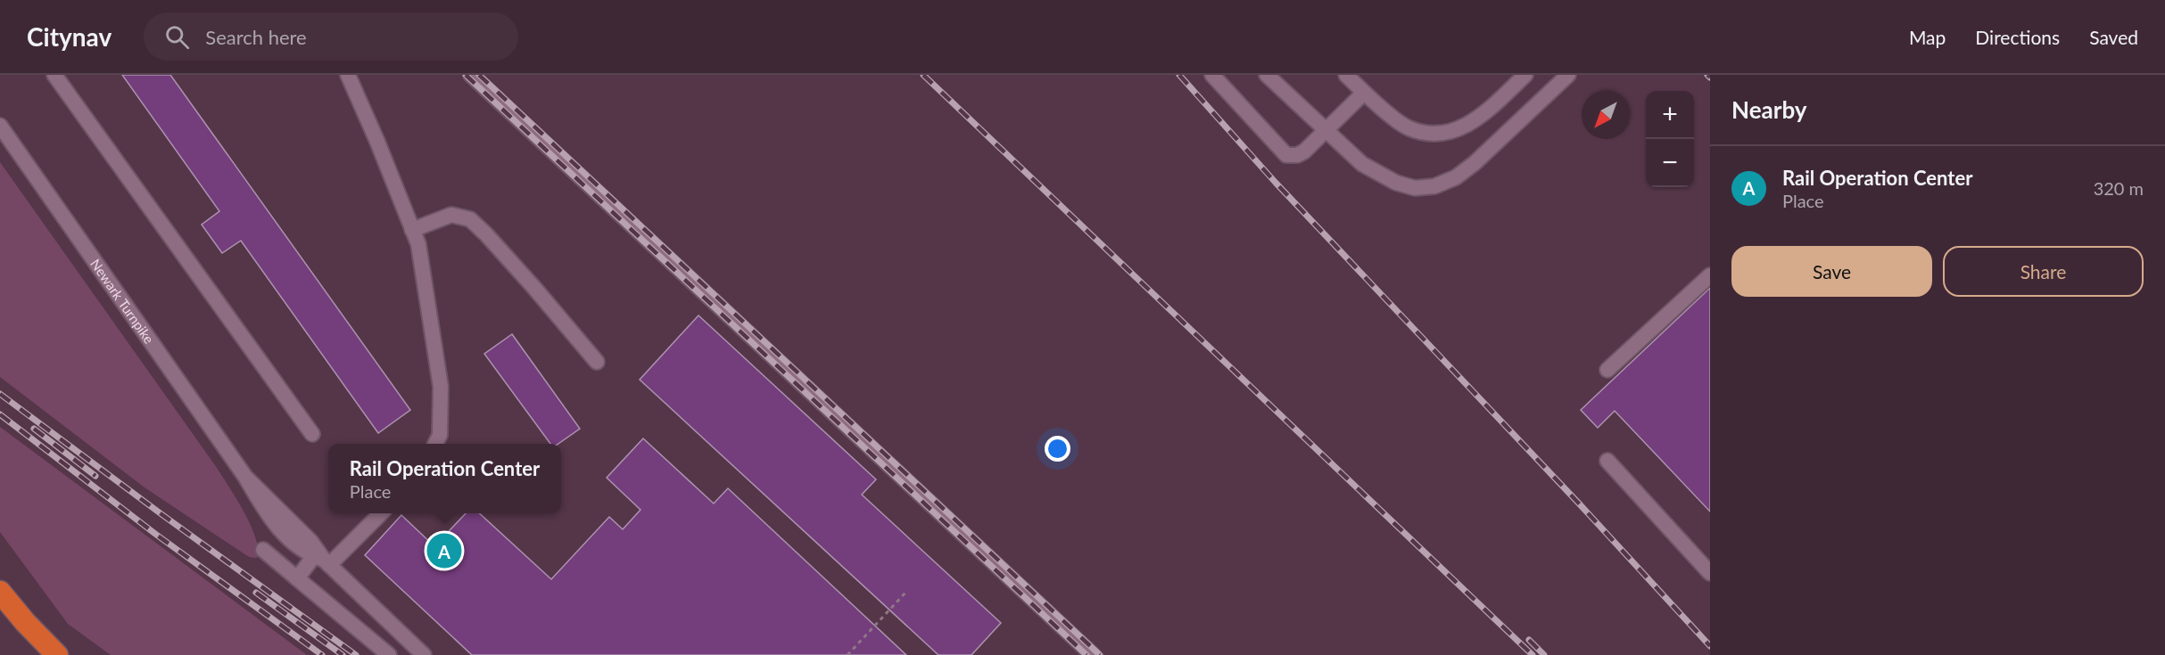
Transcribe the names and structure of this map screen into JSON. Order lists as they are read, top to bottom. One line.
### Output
{"streets":{"street":["Newark Turnpike"]},"north":"bottom left","page":{"header":"Citynav","search":"Search here","nav":["Map","Directions","Saved"],"heading":"Nearby","map_buttons":["+","−"],"list":[{"mark":"A","name":"Rail Operation Center","note":"Place","value":"320 m"}],"buttons":["Save","Share"],"popup":["Rail Operation Center","Place"],"pins":"A"}}
